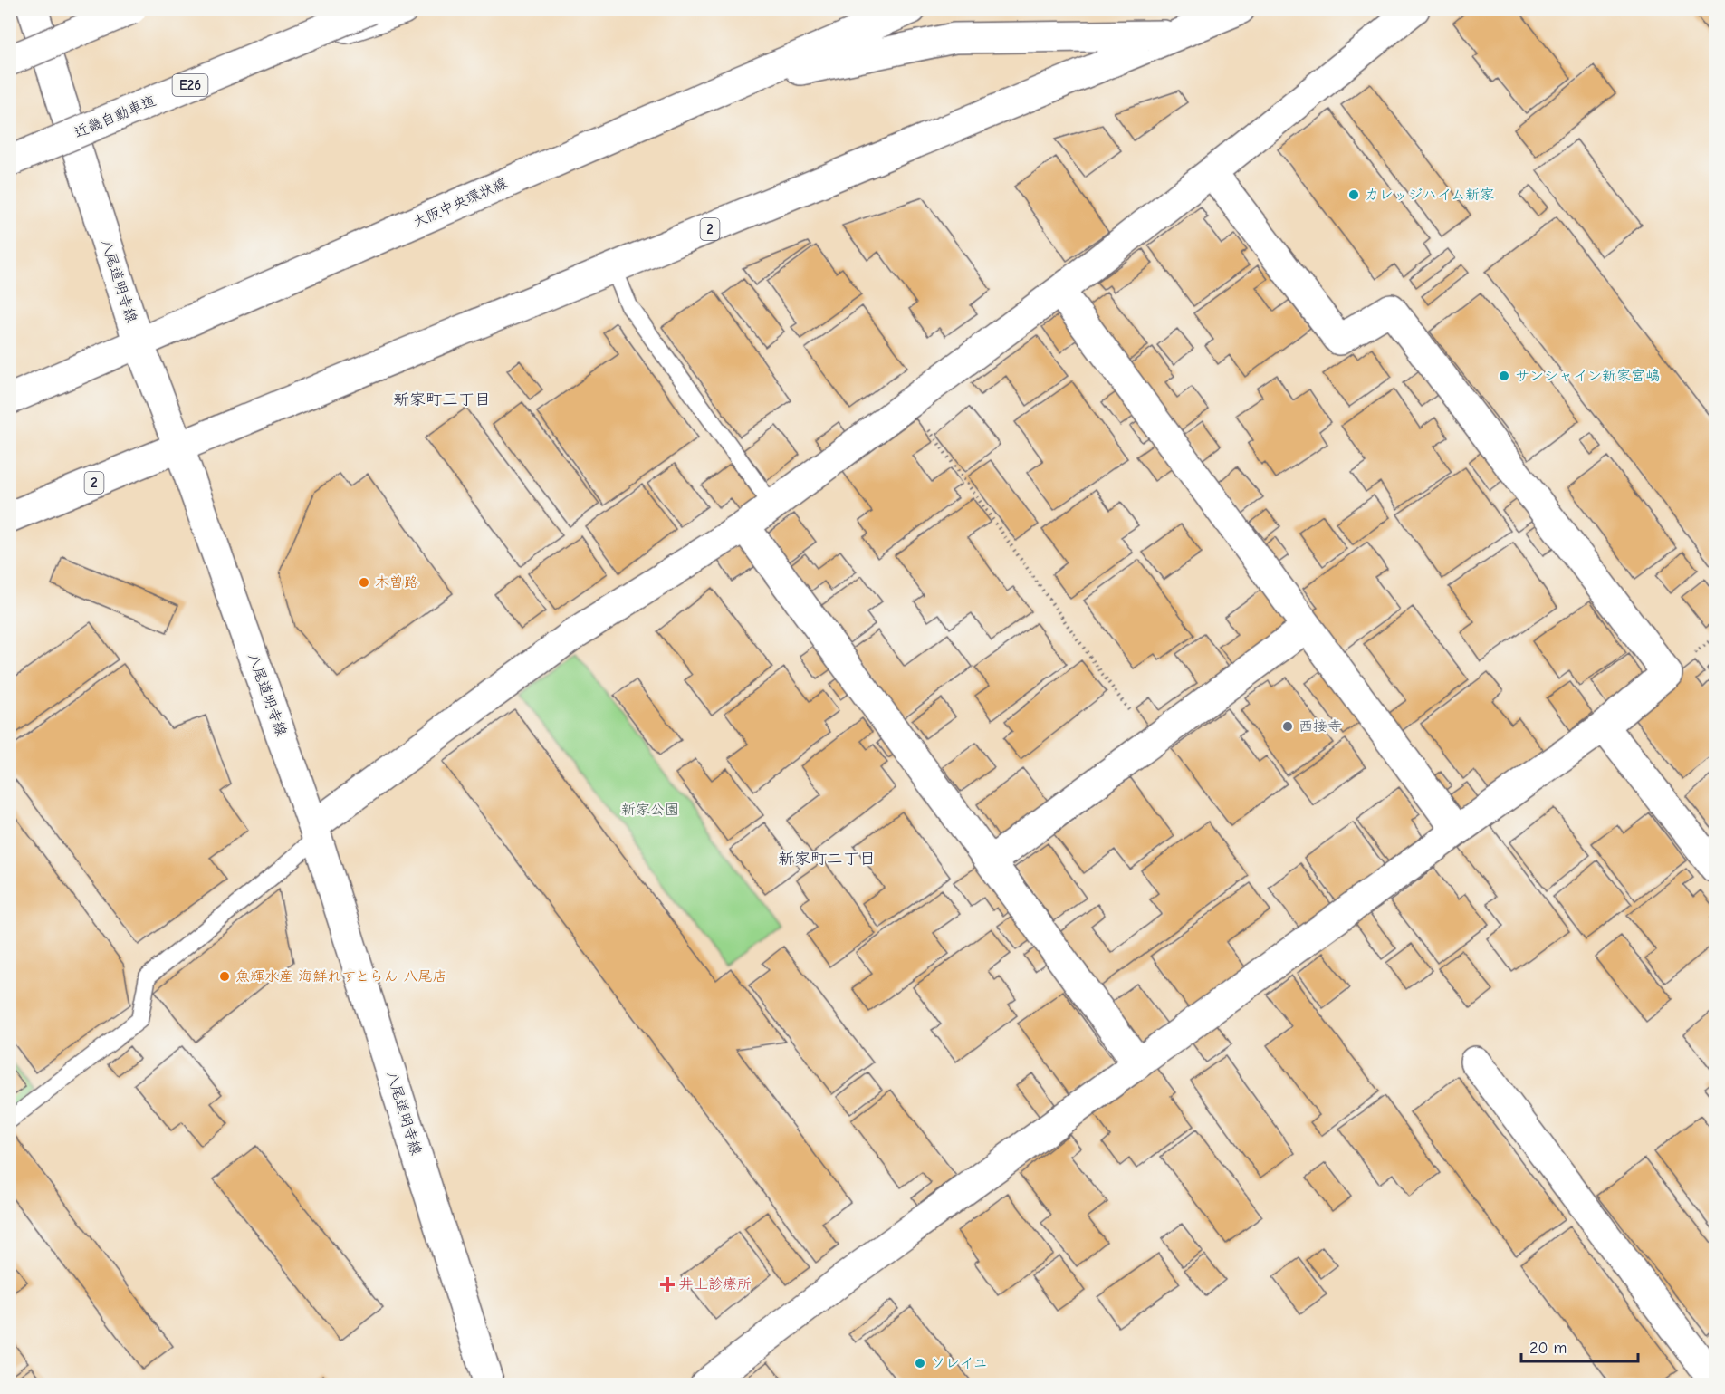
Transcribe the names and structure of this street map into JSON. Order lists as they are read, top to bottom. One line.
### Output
{"streets":{"main road":["E26","近畿自動車道","大阪中央環状線","2","八尾道明寺線"]},"crossings":[["大阪中央環状線","八尾道明寺線"],["2","八尾道明寺線"]],"districts":["新家町三丁目","新家町二丁目"],"parks":["新家公園"],"places":{"other":["カレッジハイム新家","サンシャイン新家宮嶋","木曽路","西接寺","魚輝水産 海鮮れすとらん 八尾店","ソレイユ"],"health":["井上診療所"]},"scale_bar":"20 m"}
